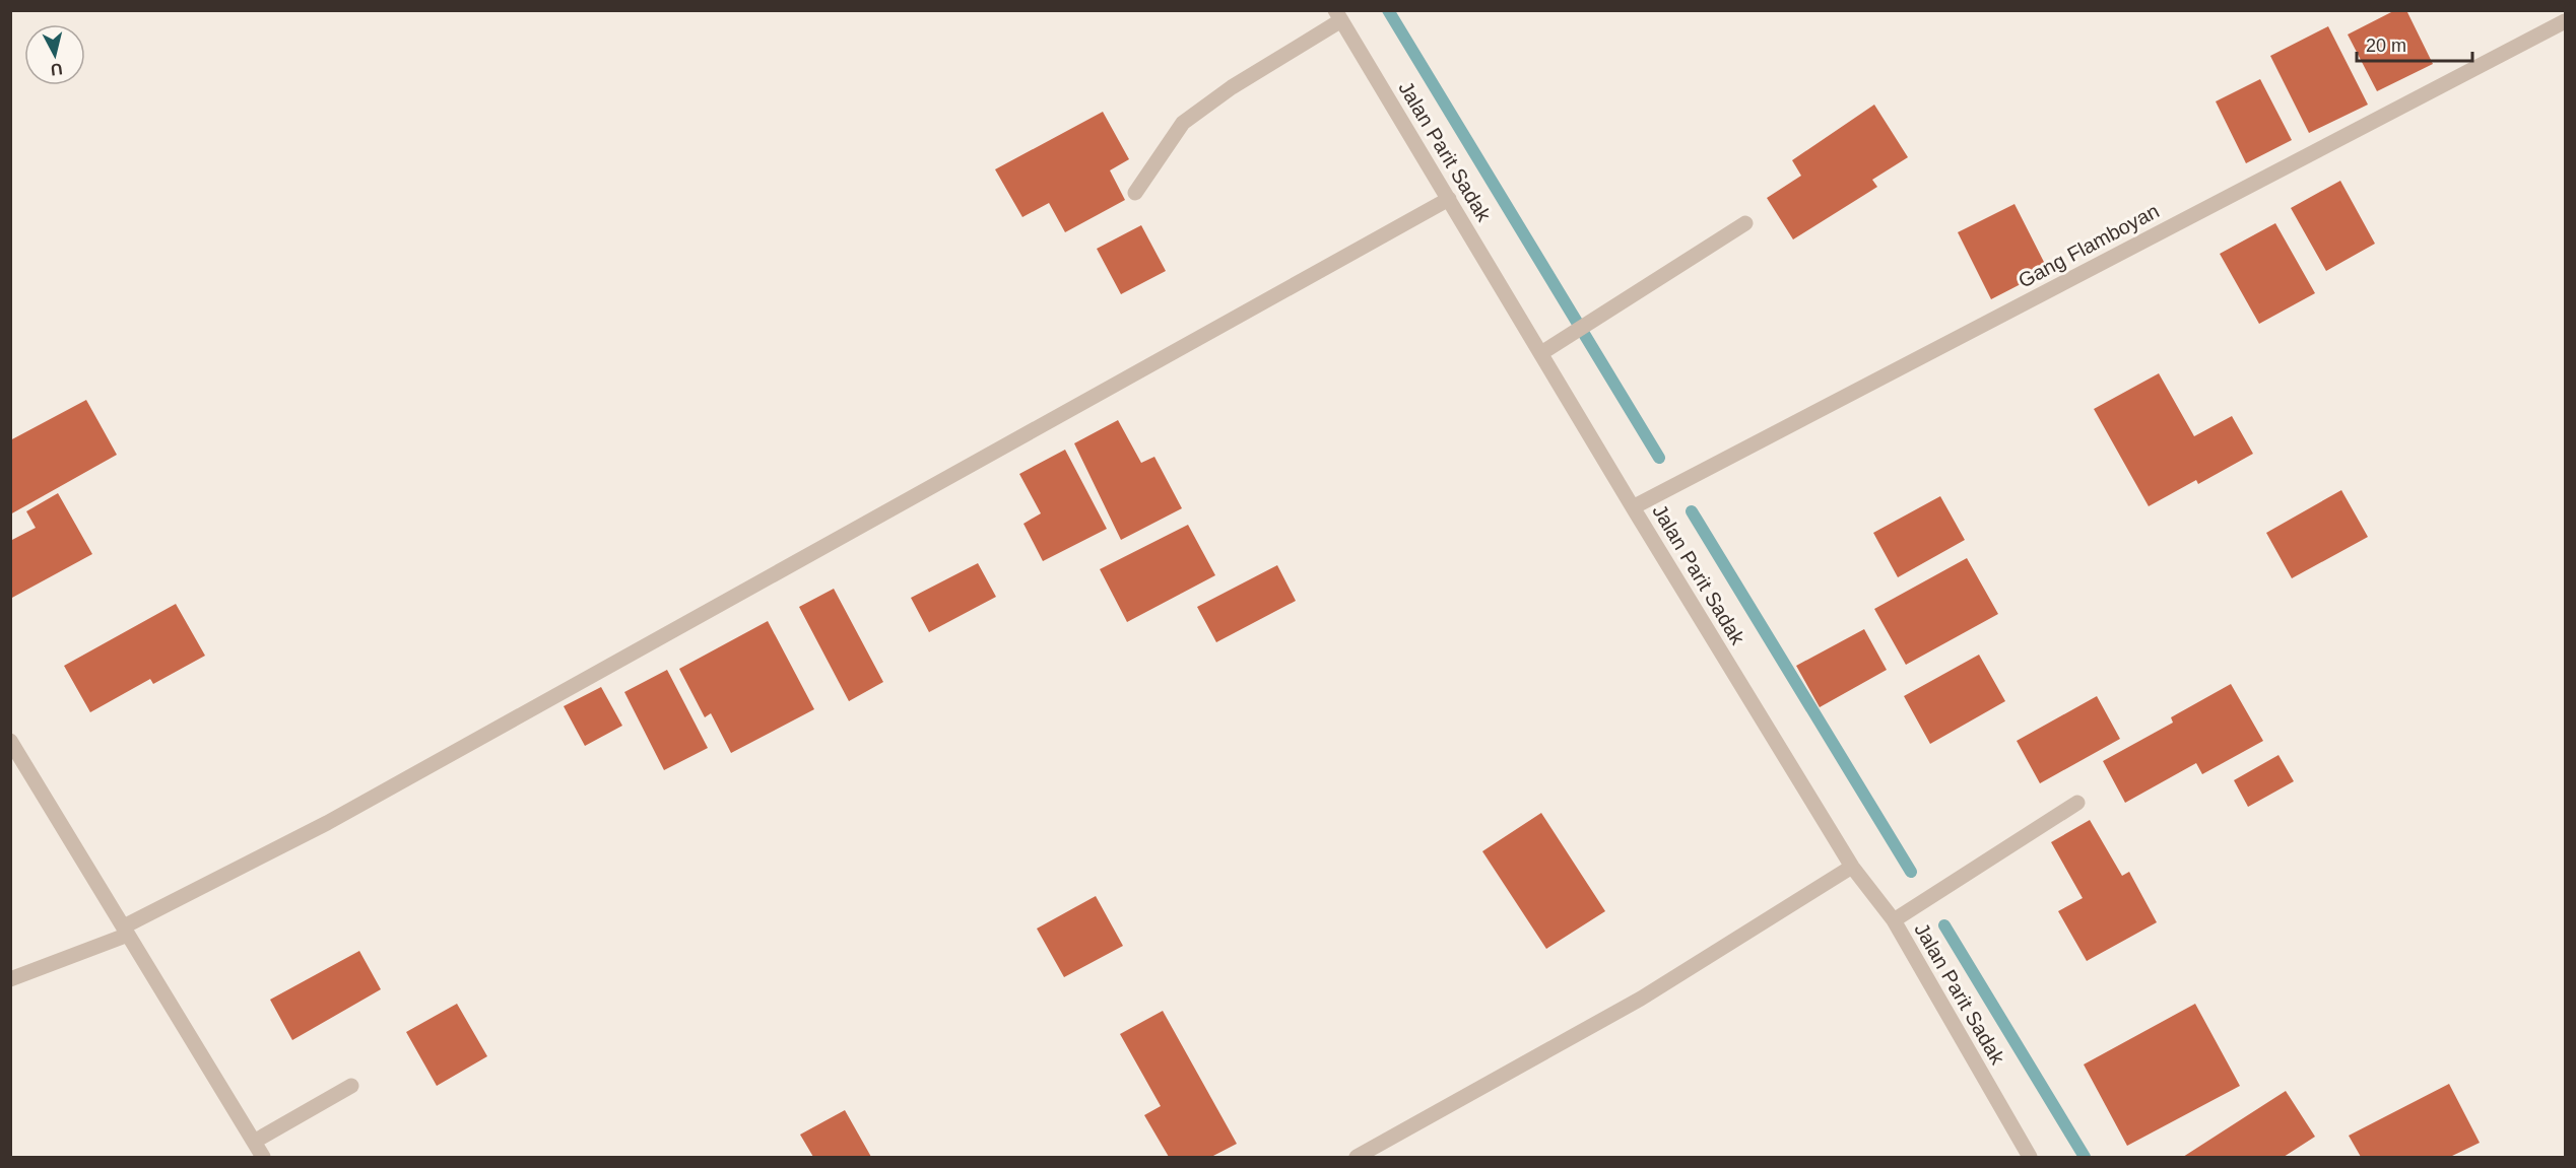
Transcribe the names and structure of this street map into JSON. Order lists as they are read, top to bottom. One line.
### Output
{"streets":{"street":["Jalan Parit Sadak","Gang Flamboyan"]},"crossings":[["Jalan Parit Sadak","Gang Flamboyan"]],"scale_bar":"20 m","north":"bottom"}
